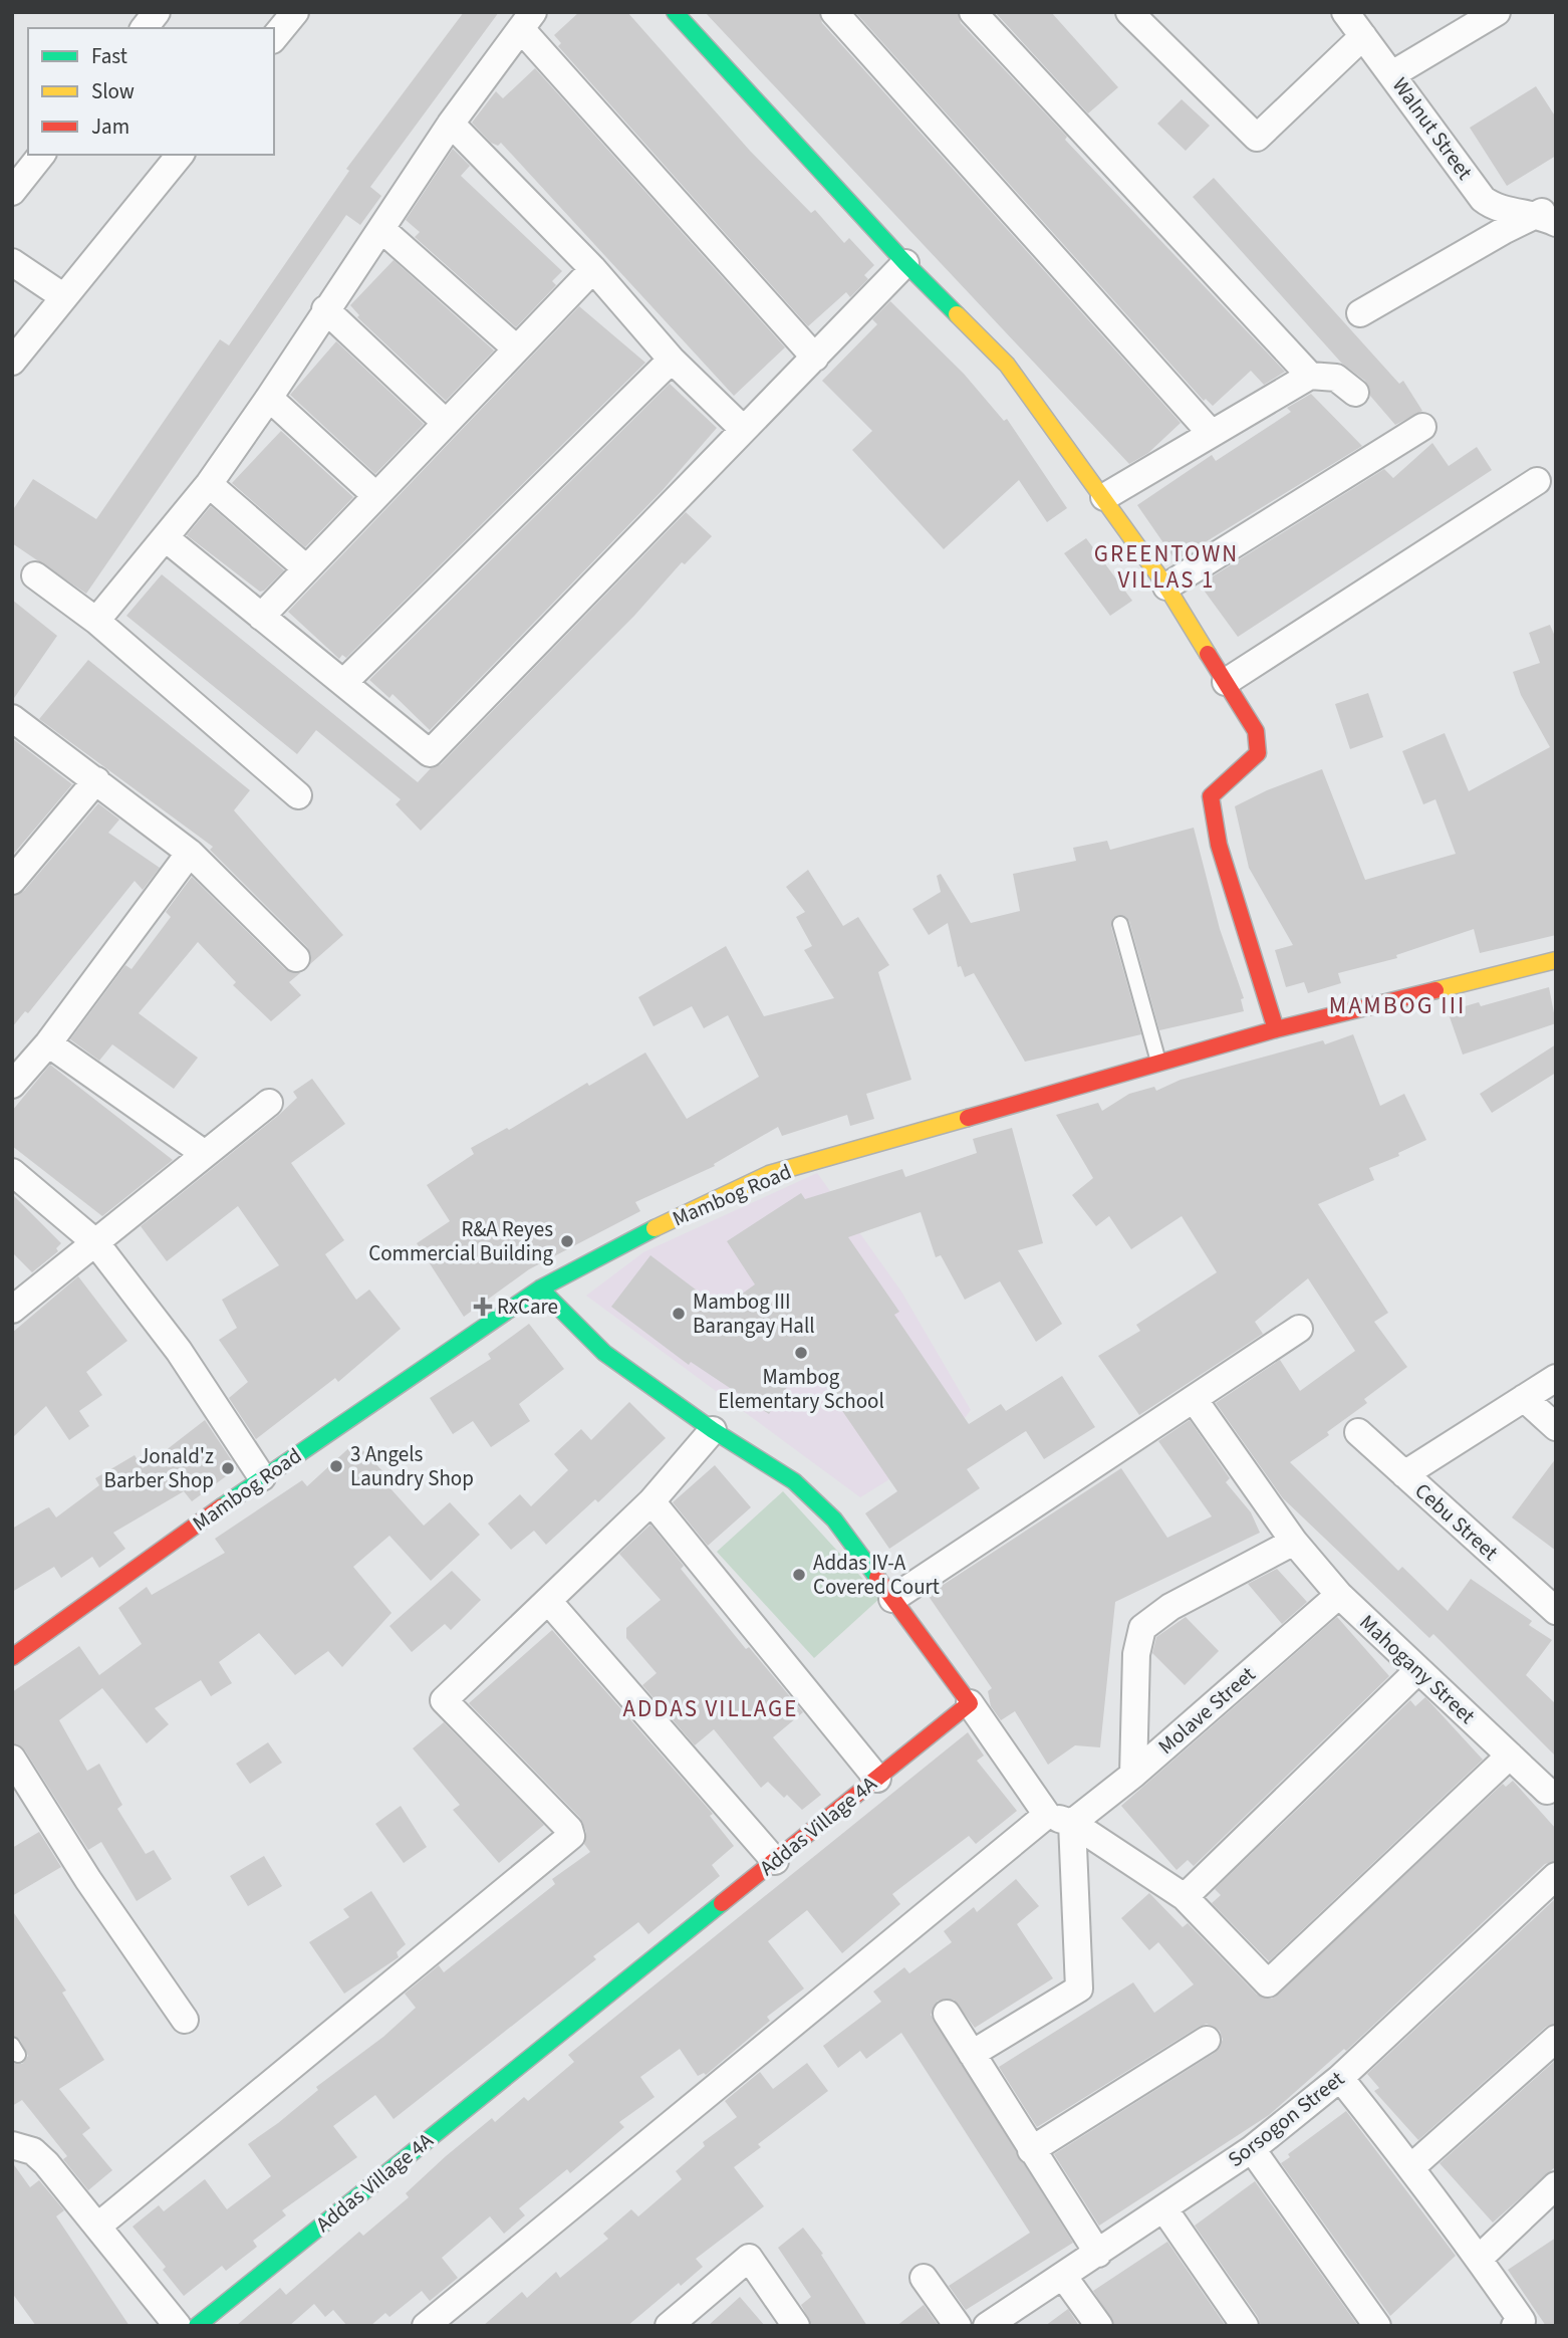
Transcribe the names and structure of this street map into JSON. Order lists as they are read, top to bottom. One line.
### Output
{"streets":{"street":["Walnut Street","Mambog Road","Cebu Street","Mahogany Street","Molave Street","Addas Village 4A","Sorsogon Street"]},"crossings":[["Mahogany Street","Molave Street"]],"districts":["GREENTOWN VILLAS 1","MAMBOG III","ADDAS VILLAGE"],"places":{"other":["R&A Reyes Commercial Building","Mambog III Barangay Hall","Mambog Elementary School","3 Angels Laundry Shop","Jonald'z Barber Shop","Addas IV-A Covered Court"],"health":["RxCare"]},"legend":["Fast","Slow","Jam"]}
